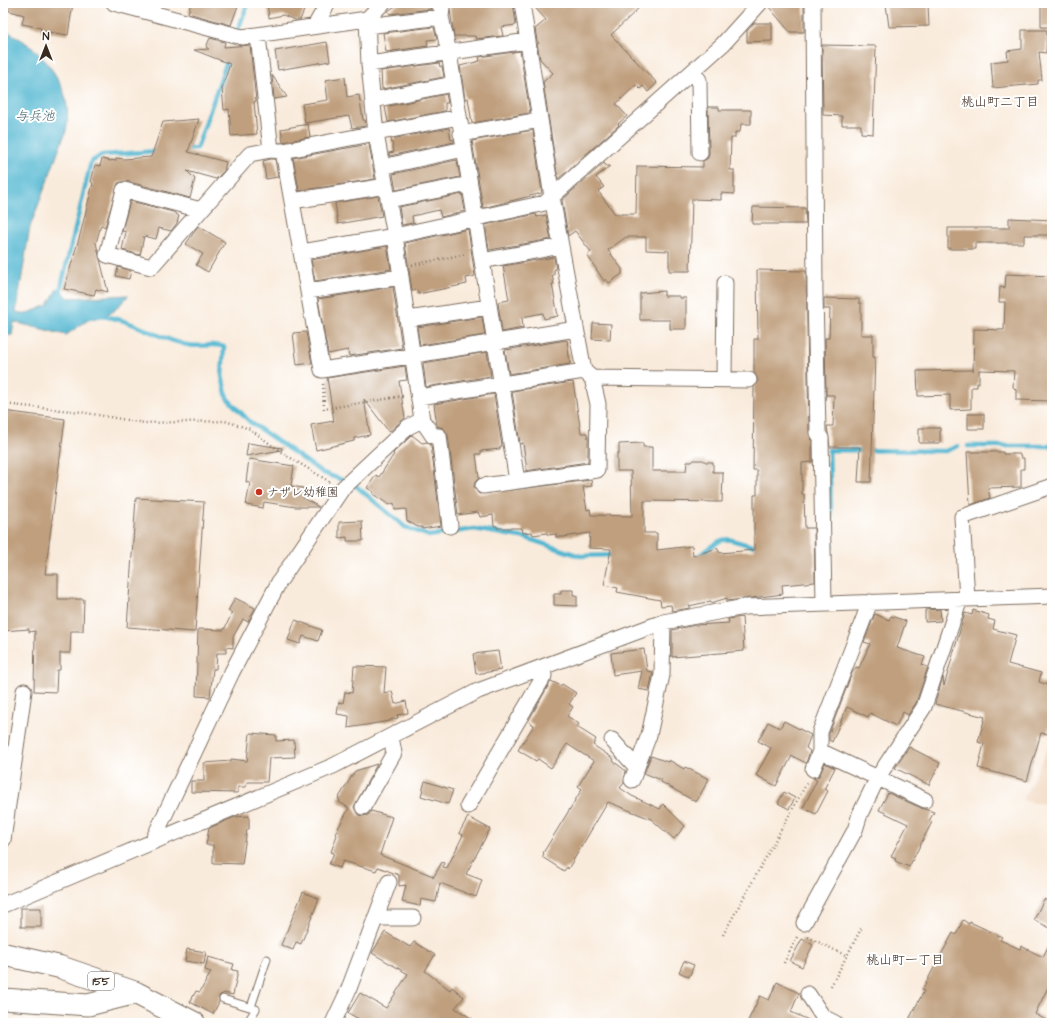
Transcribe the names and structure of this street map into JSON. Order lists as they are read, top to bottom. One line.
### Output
{"streets":{"highway":["155"]},"districts":["桃山町二丁目","桃山町一丁目"],"water":["与兵池"],"places":["ナザレ幼稚園"],"north":"top"}
